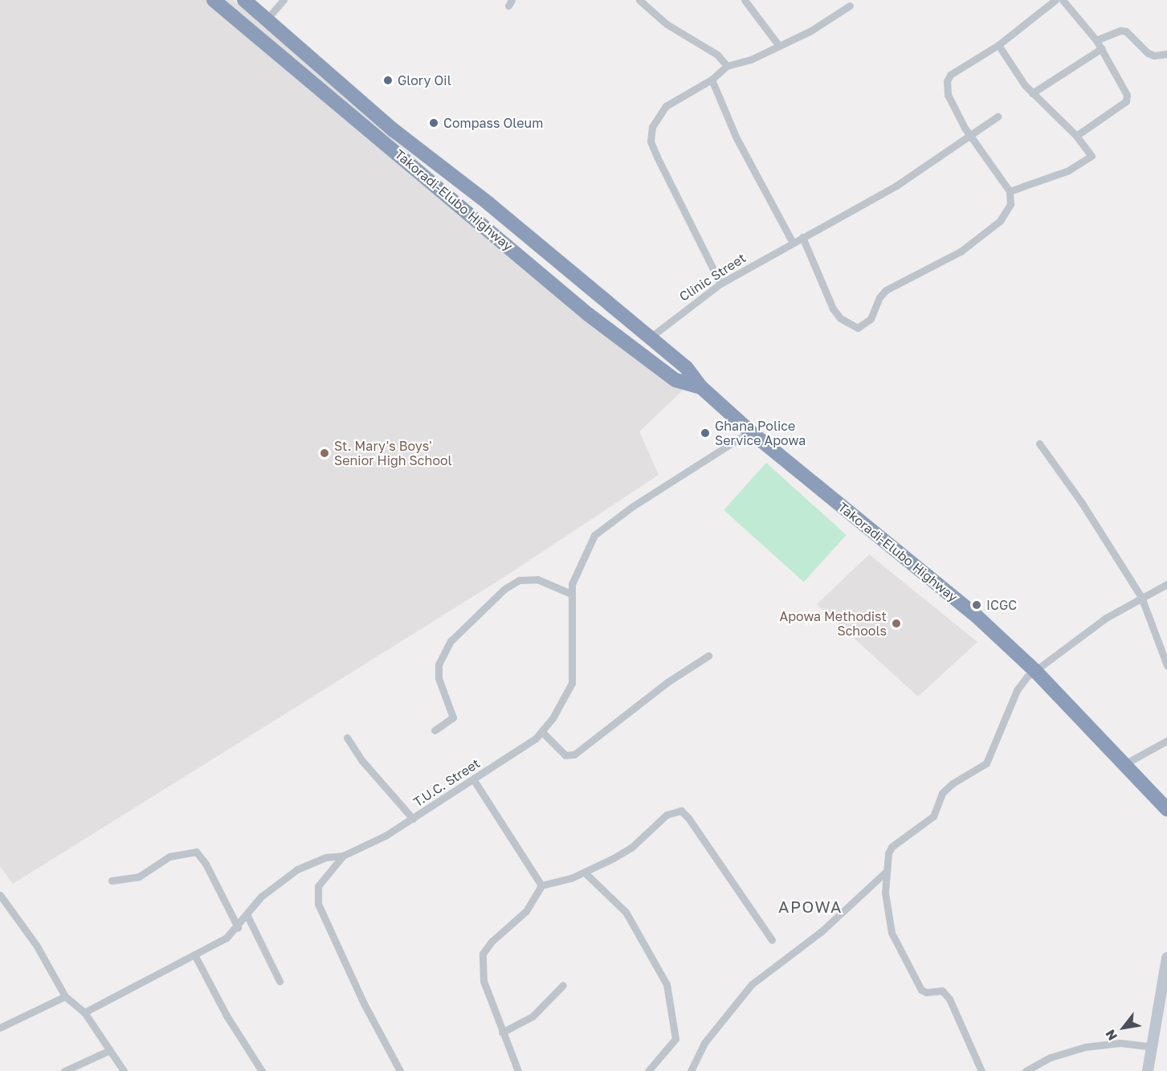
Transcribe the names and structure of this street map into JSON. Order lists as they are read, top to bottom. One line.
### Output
{"streets":{"highway":["Takoradi-Elubo Highway"],"street":["Clinic Street","T.U.C. Street"]},"crossings":[["Takoradi-Elubo Highway","Clinic Street"],["Takoradi-Elubo Highway","T.U.C. Street"]],"districts":["APOWA"],"places":["Glory Oil","Compass Oleum","Ghana Police Service Apowa","St. Mary's Boys' Senior High School","ICGC","Apowa Methodist Schools"],"north":"bottom left"}
